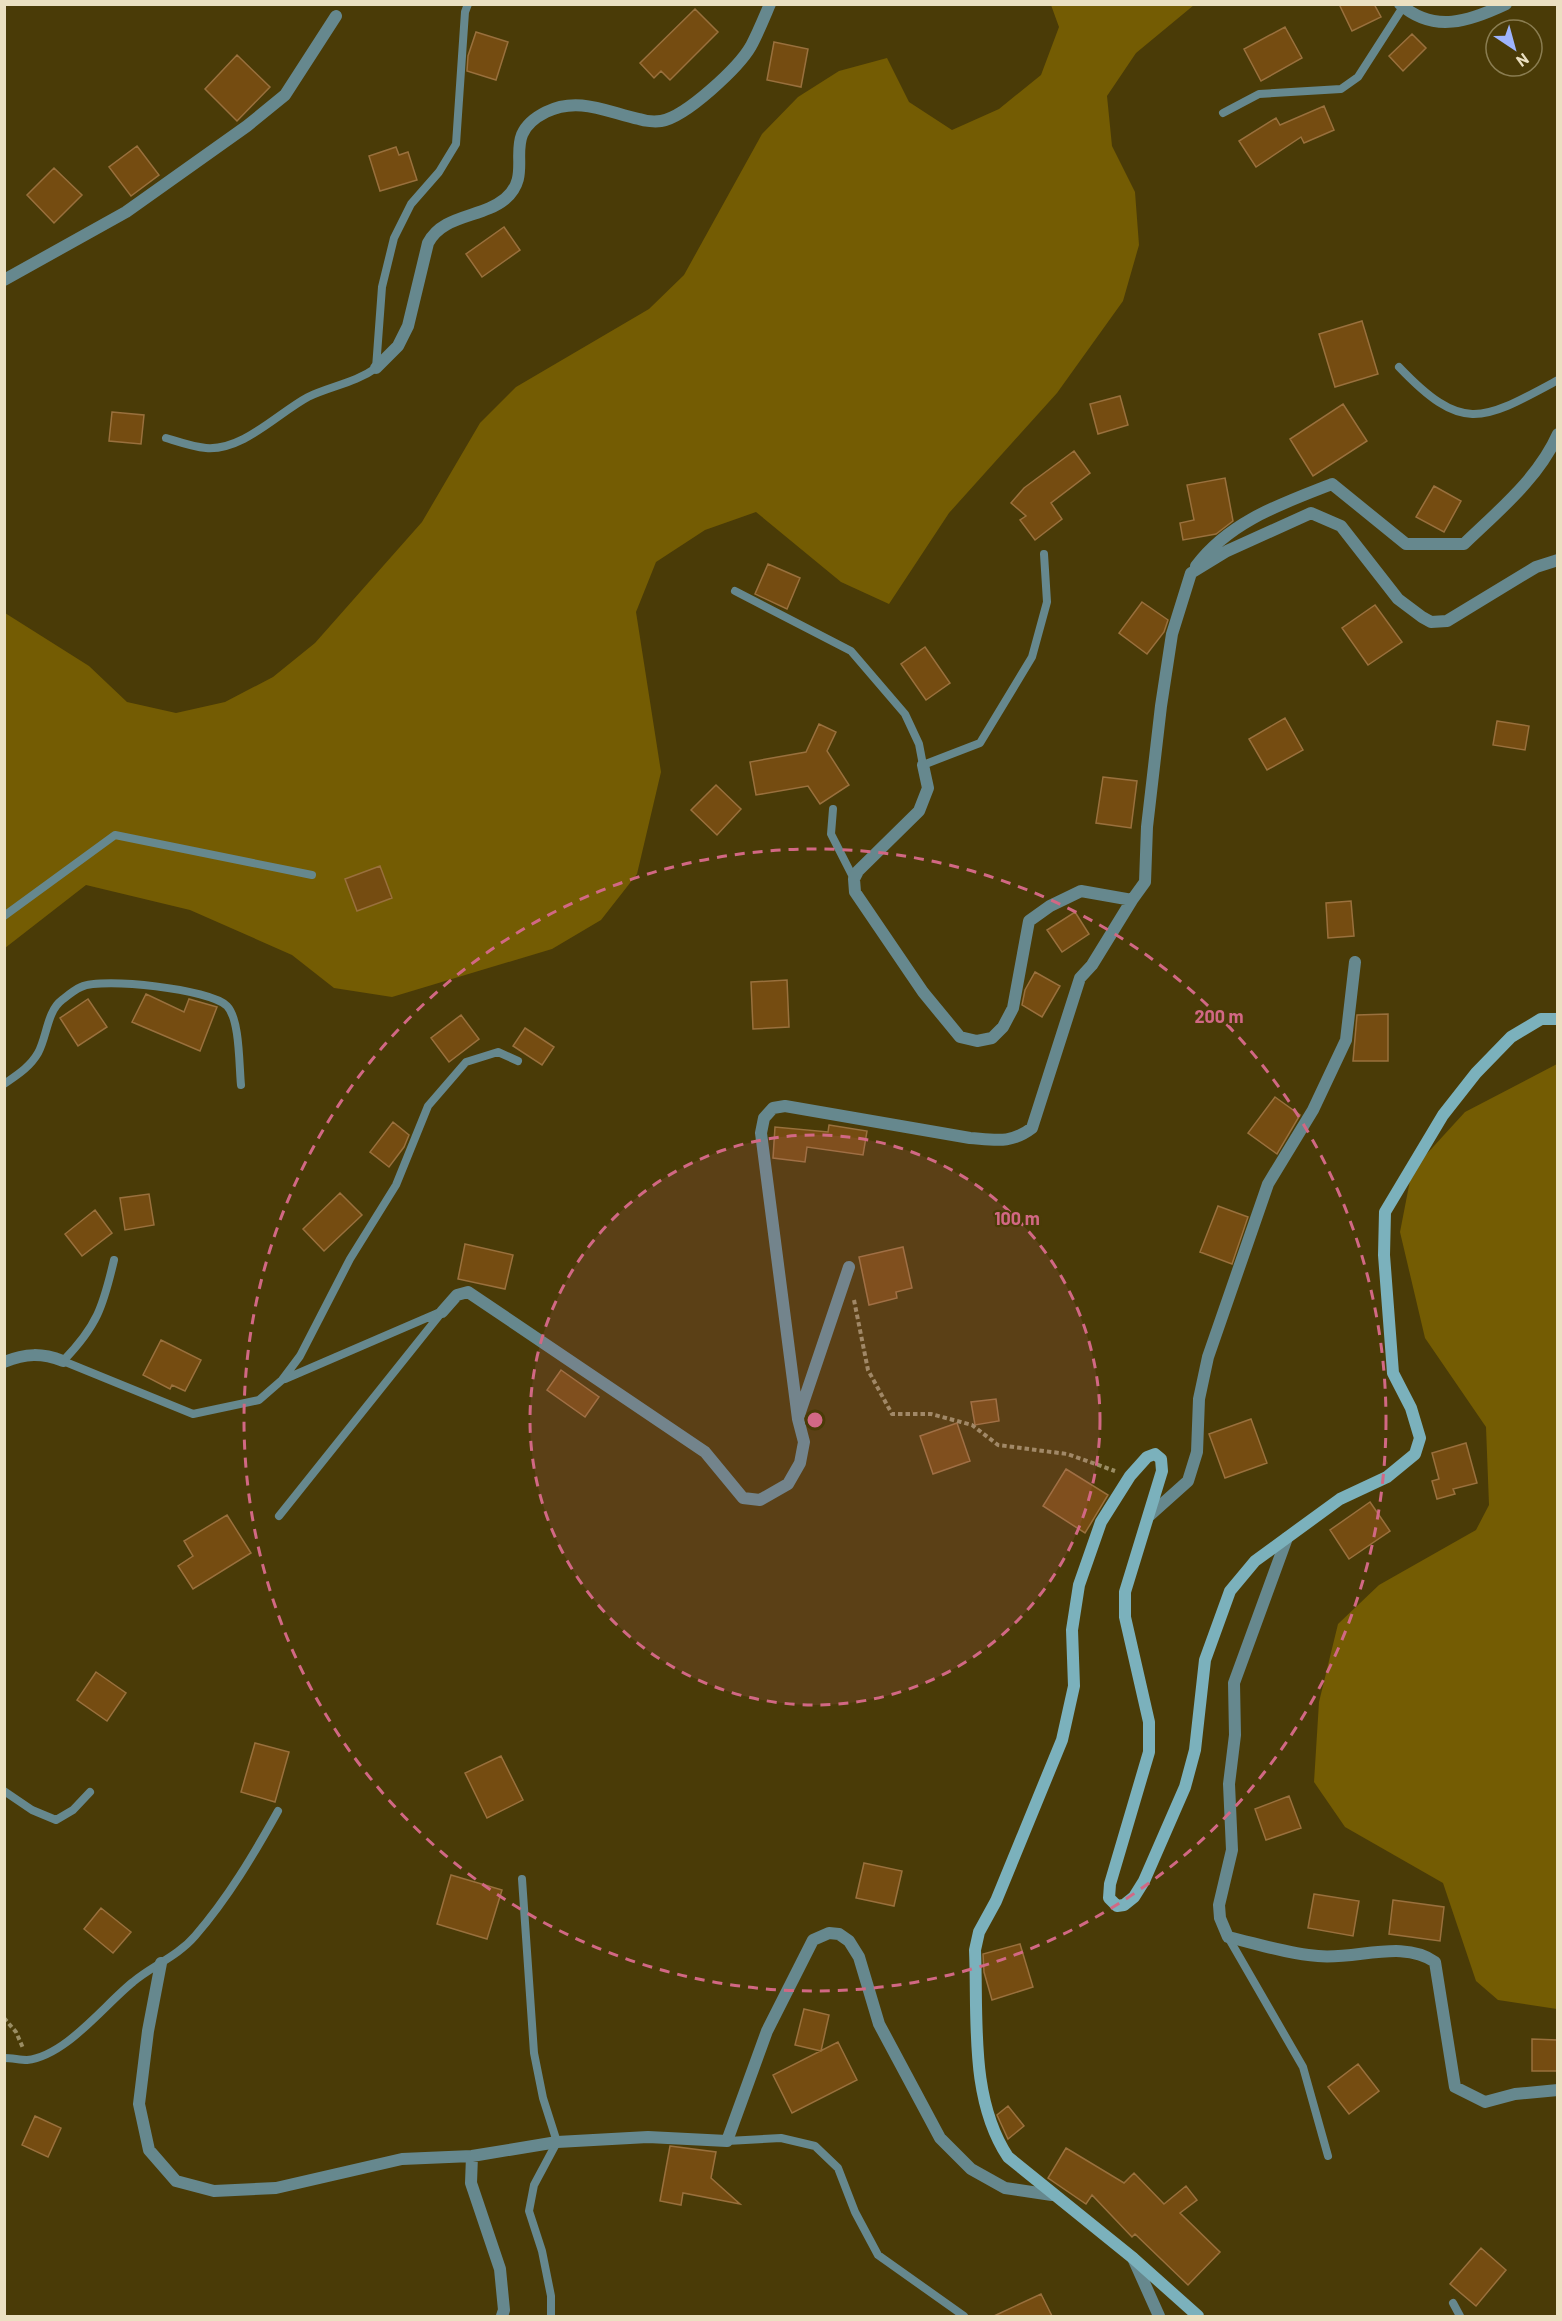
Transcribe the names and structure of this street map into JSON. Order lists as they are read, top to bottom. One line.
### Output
{"north":"bottom right","rings":["200 m","100 m"]}
